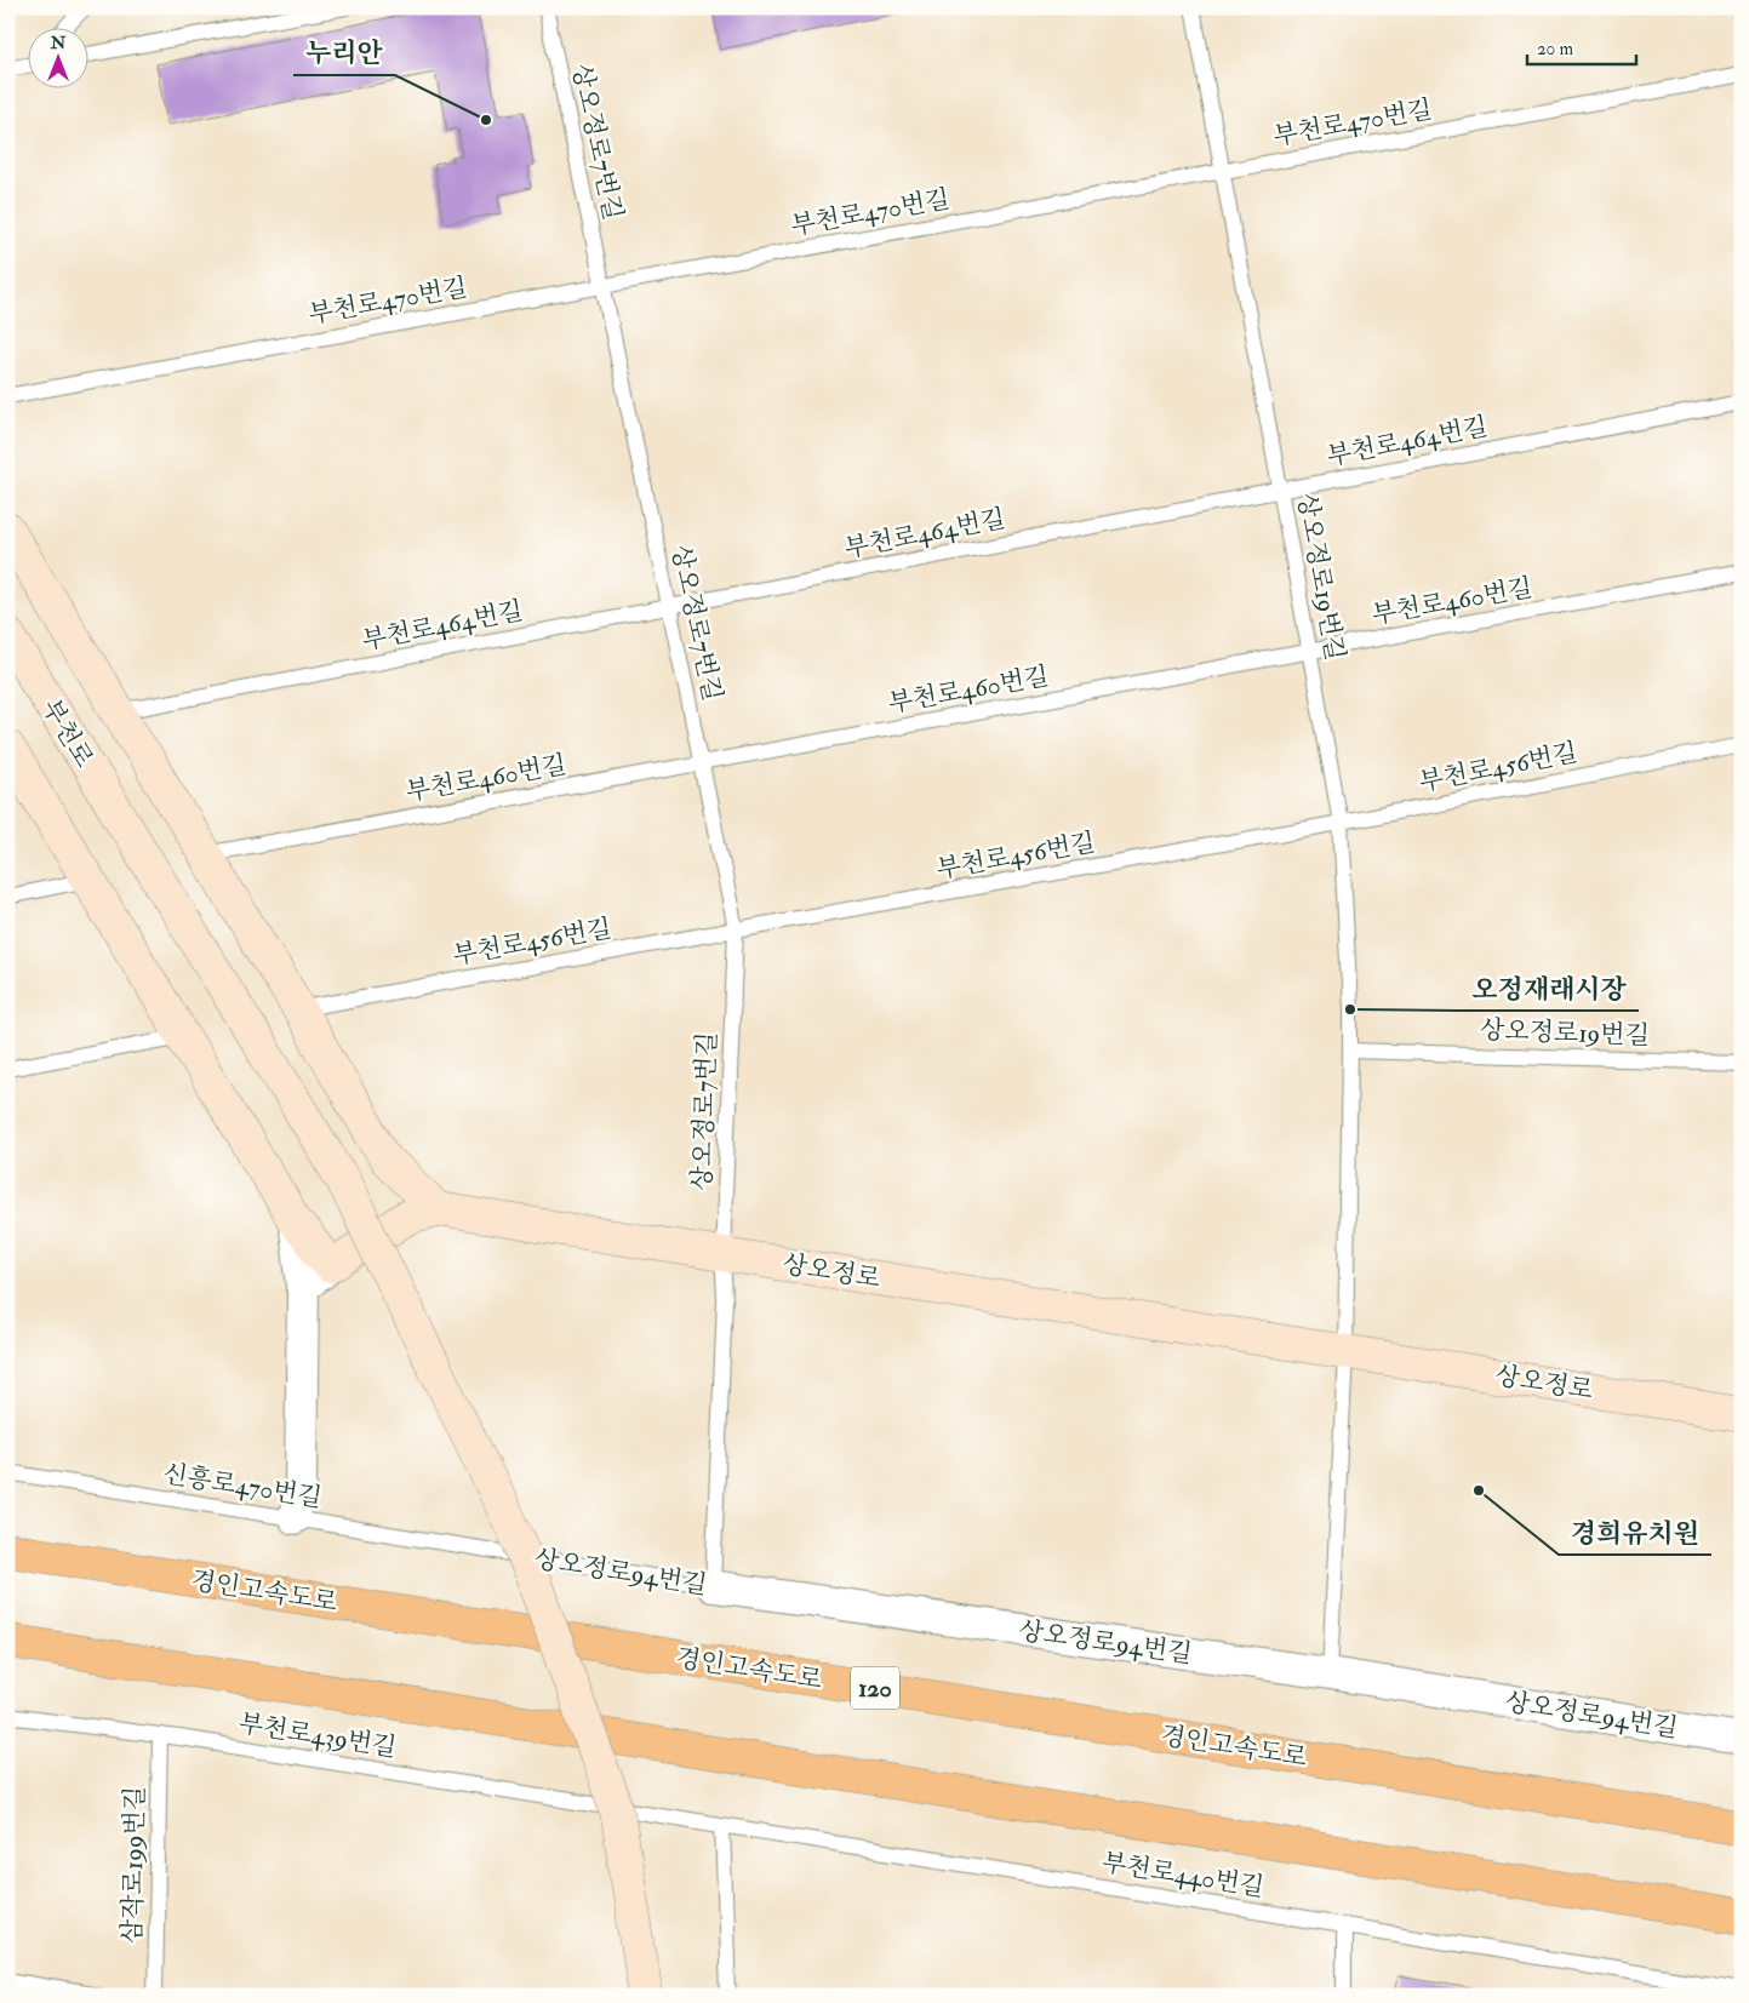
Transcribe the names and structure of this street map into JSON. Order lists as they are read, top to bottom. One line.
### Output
{"streets":{"highway":["경인고속도로","120"],"street":["부천로","상오정로","상오정로94번길"],"lane":["부천로470번길","상오정로7번길","부천로464번길","상오정로19번길","부천로460번길","부천로456번길","신흥로470번길","부천로439번길","삼작로199번길","부천로440번길"]},"crossings":[["부천로470번길","상오정로7번길"],["부천로470번길","상오정로19번길"],["상오정로7번길","부천로464번길"],["상오정로7번길","부천로460번길"],["상오정로7번길","부천로456번길"],["상오정로7번길","상오정로"],["상오정로7번길","상오정로94번길"],["부천로464번길","상오정로19번길"],["상오정로19번길","부천로460번길"],["상오정로19번길","부천로456번길"],["상오정로19번길","상오정로"],["신흥로470번길","상오정로94번길"],["부천로439번길","삼작로199번길"],["부천로439번길","부천로440번길"]],"places":["누리안","오정재래시장","경희유치원"],"scale_bar":"20 m","north":"top"}
